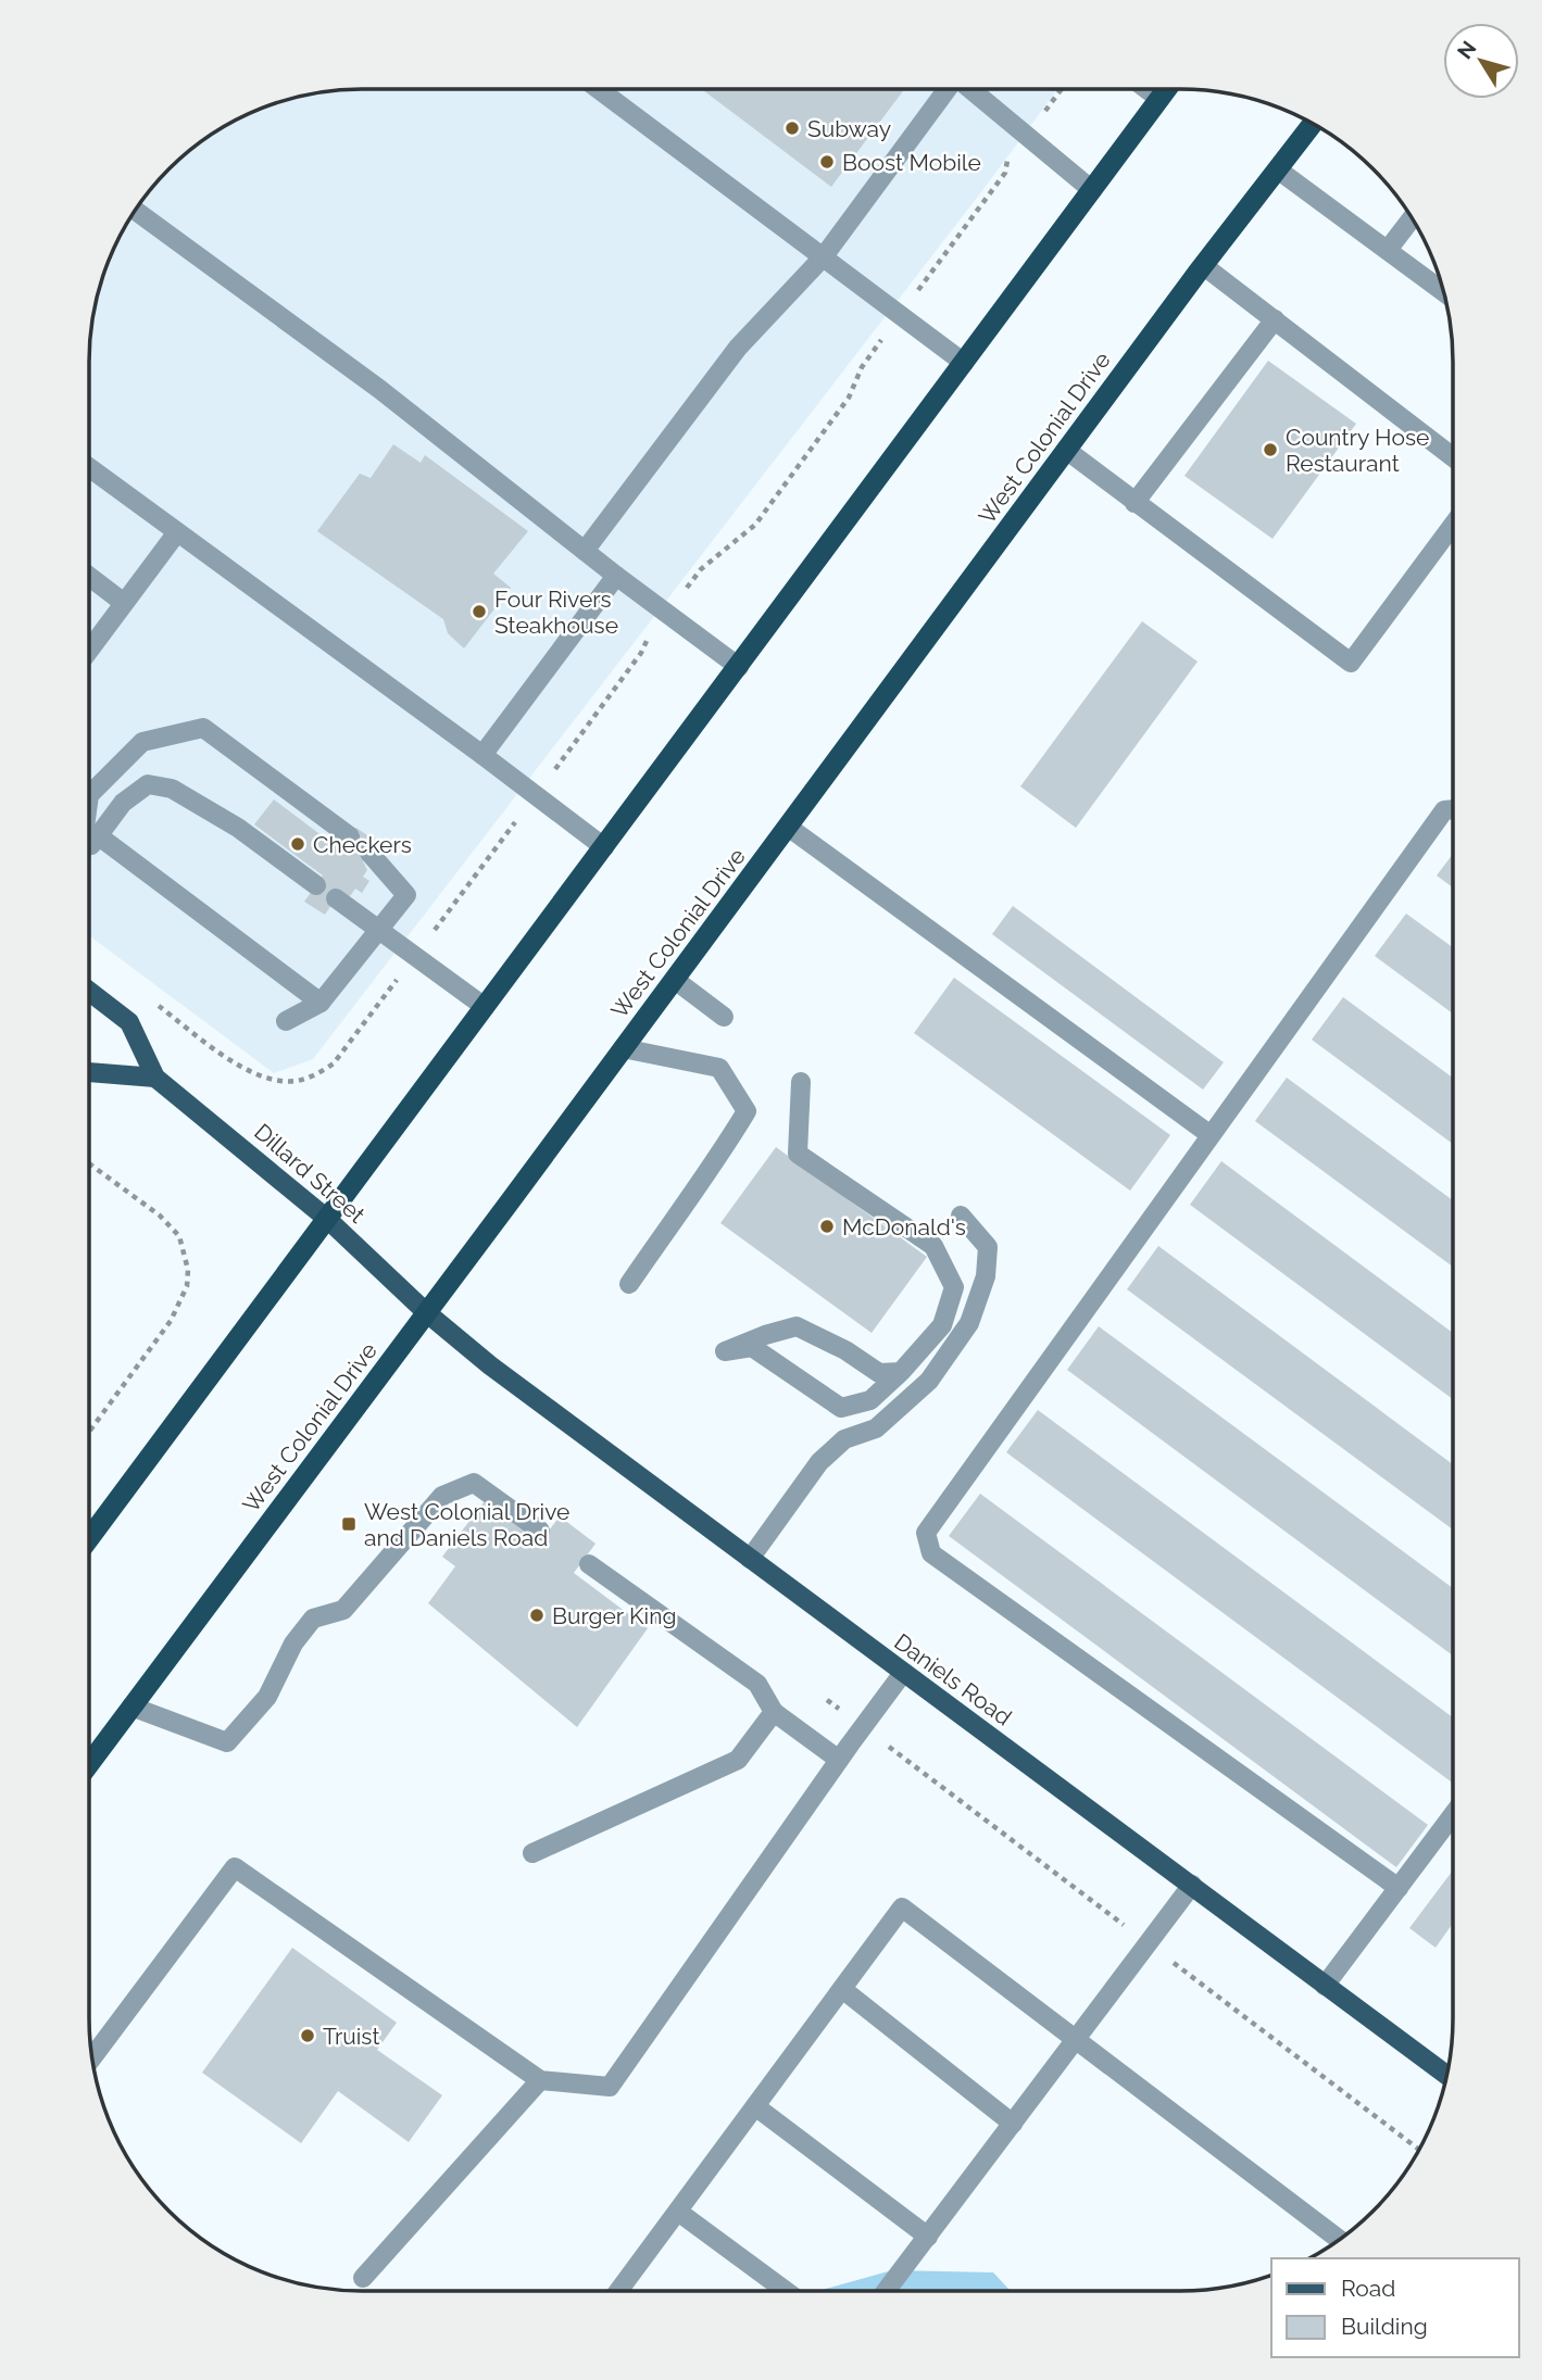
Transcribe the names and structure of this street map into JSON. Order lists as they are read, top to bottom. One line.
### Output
{"streets":{"highway":["West Colonial Drive"],"main road":["Dillard Street","Daniels Road"]},"crossings":[["West Colonial Drive","Dillard Street"],["West Colonial Drive","Daniels Road"],["Dillard Street","Daniels Road"]],"places":{"other":["Subway","Boost Mobile","Country Hose Restaurant","Four Rivers Steakhouse","Checkers","McDonald's","Burger King","Truist"],"transit":["West Colonial Drive and Daniels Road"]},"legend":["Road","Building"],"north":"top left"}
